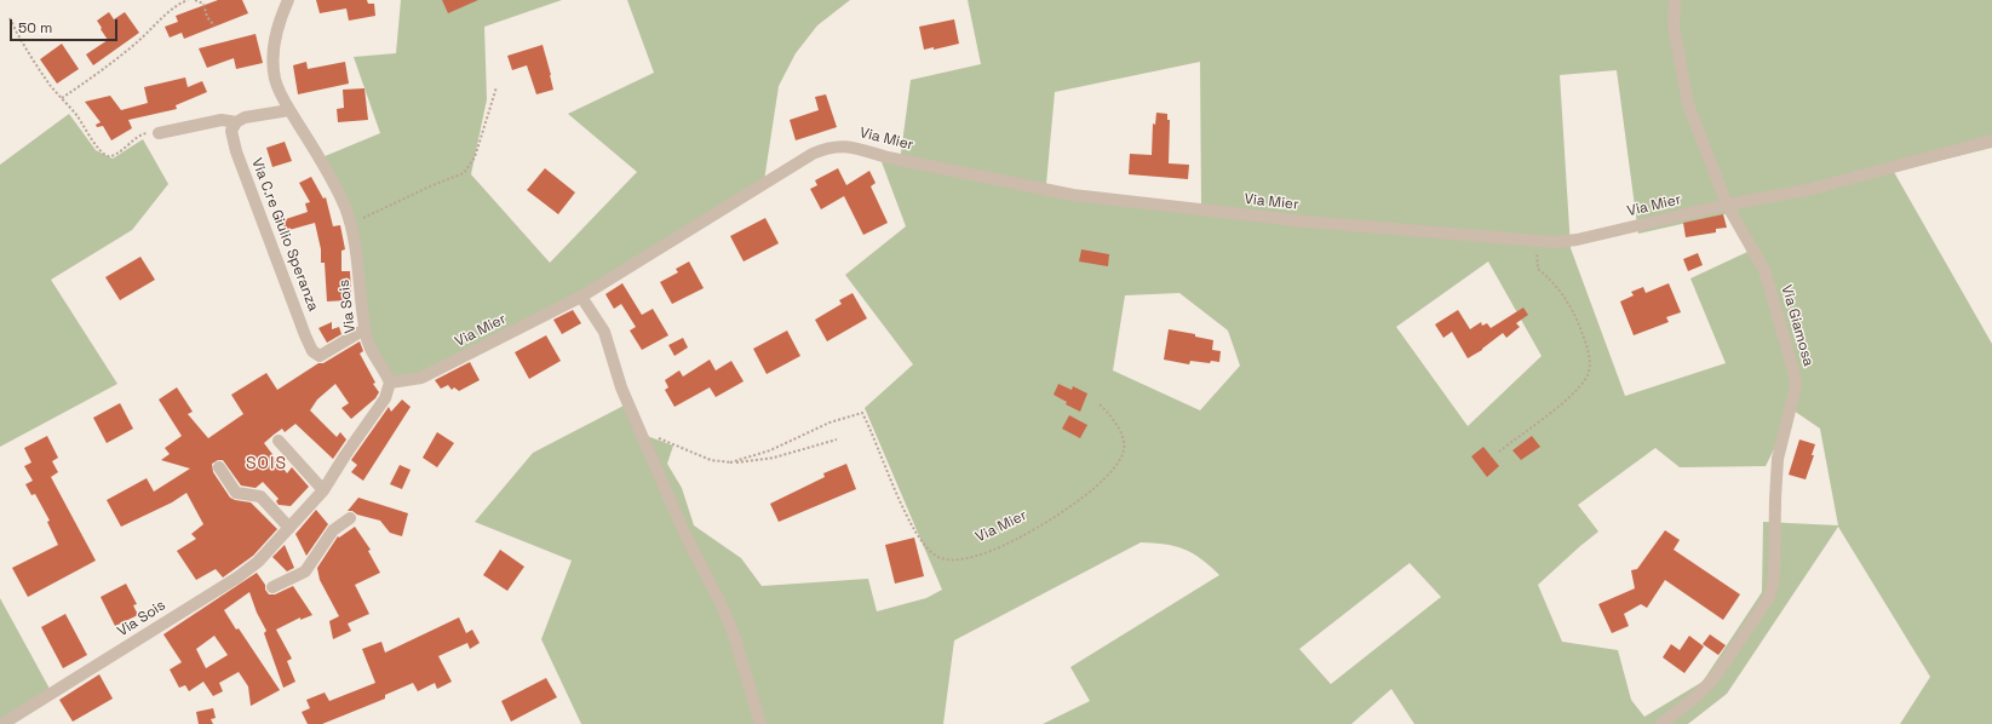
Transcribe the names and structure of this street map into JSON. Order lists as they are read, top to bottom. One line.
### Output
{"streets":{"street":["Via Mier","Via C.re Giulio Speranza","Via Sois","Via Giamosa"]},"crossings":[["Via Mier","Via Sois"],["Via Mier","Via Giamosa"],["Via C.re Giulio Speranza","Via Sois"]],"districts":["SOIS"],"scale_bar":"50 m"}
